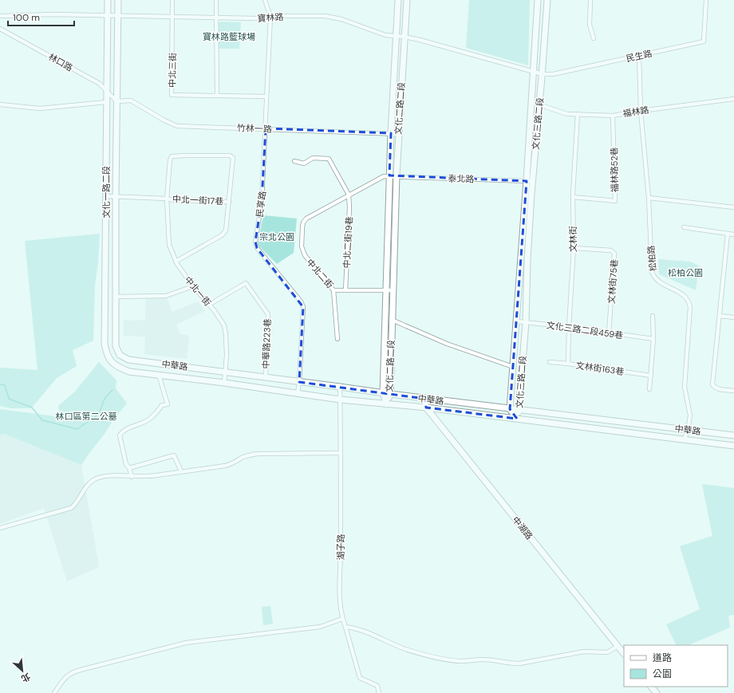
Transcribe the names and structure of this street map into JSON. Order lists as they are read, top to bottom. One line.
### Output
{"streets":{"street":["寶林路","民生路","林口路","中北三街","文化二路二段","福林路","文化三路二段","竹林一路","福林路52巷","泰北路","文化一路二段","中北一街17巷","民享路","文林街","中北二街19巷","松柏路","中北二街","文林街75巷","中北一街","文化三路二段459巷","中華路223巷","中華路","文林街163巷","中湖路","湖子路"]},"crossings":[["寶林路","民生路"],["寶林路","中北三街"],["寶林路","文化二路二段"],["寶林路","文化三路二段"],["寶林路","文化一路二段"],["寶林路","民享路"],["民生路","文化三路二段"],["民生路","松柏路"],["林口路","竹林一路"],["林口路","文化一路二段"],["中北三街","民享路"],["文化二路二段","竹林一路"],["文化二路二段","泰北路"],["文化二路二段","中北二街"],["文化二路二段","中華路"],["福林路","文化三路二段"],["福林路","福林路52巷"],["福林路","文林街"],["福林路","松柏路"],["文化三路二段","泰北路"],["文化三路二段","文化三路二段459巷"],["文化三路二段","中華路"],["竹林一路","文化一路二段"],["竹林一路","民享路"],["福林路52巷","文林街"],["泰北路","中北二街"],["文化一路二段","中華路"],["中北一街17巷","中北一街"],["民享路","中華路"],["文林街","文林街75巷"],["文林街","文化三路二段459巷"],["文林街","文林街163巷"],["中北二街19巷","中北二街"],["松柏路","中華路"],["文林街75巷","文化三路二段459巷"],["中北一街","中華路223巷"],["中北一街","中華路"],["中華路223巷","中華路"],["中華路","中湖路"],["中華路","湖子路"]],"parks":["寶林路籃球場","宗北公園","松柏公園","林口區第二公墓"],"legend":["道路","公園"],"scale_bar":"100 m","north":"bottom right"}
